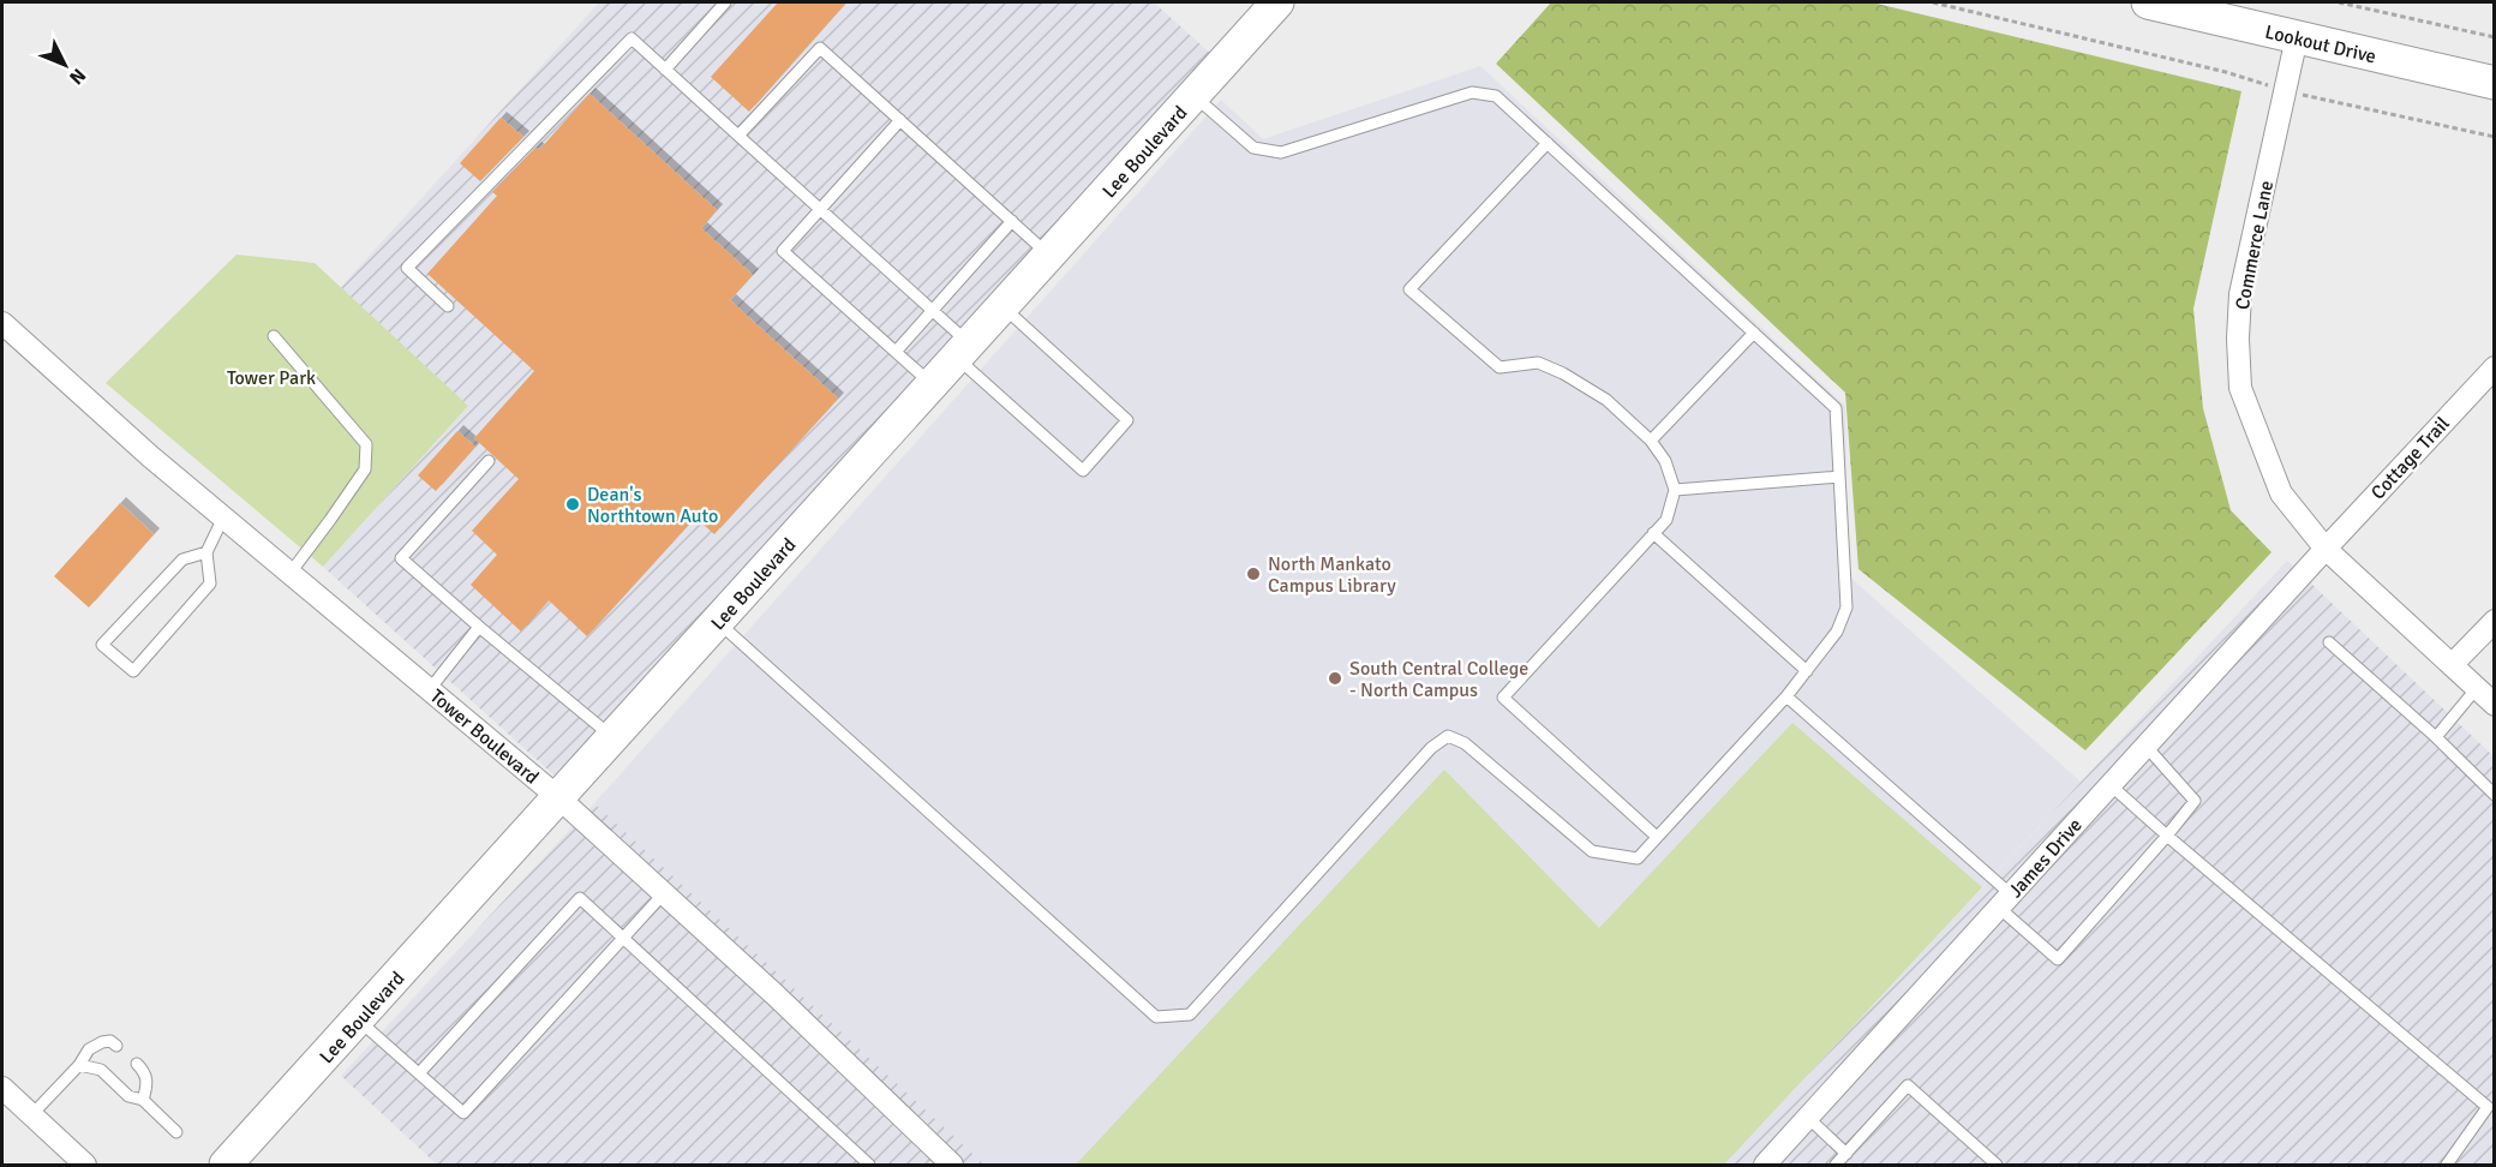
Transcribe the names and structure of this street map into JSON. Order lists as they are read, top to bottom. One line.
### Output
{"streets":{"street":["Lookout Drive","Lee Boulevard","Commerce Lane","Cottage Trail","Tower Boulevard","James Drive"]},"crossings":[["Lookout Drive","Commerce Lane"],["Lee Boulevard","Tower Boulevard"],["Commerce Lane","Cottage Trail"],["Commerce Lane","James Drive"],["Cottage Trail","James Drive"]],"parks":["Tower Park"],"places":["Dean's Northtown Auto","North Mankato Campus Library","South Central College - North Campus"],"north":"bottom right"}
